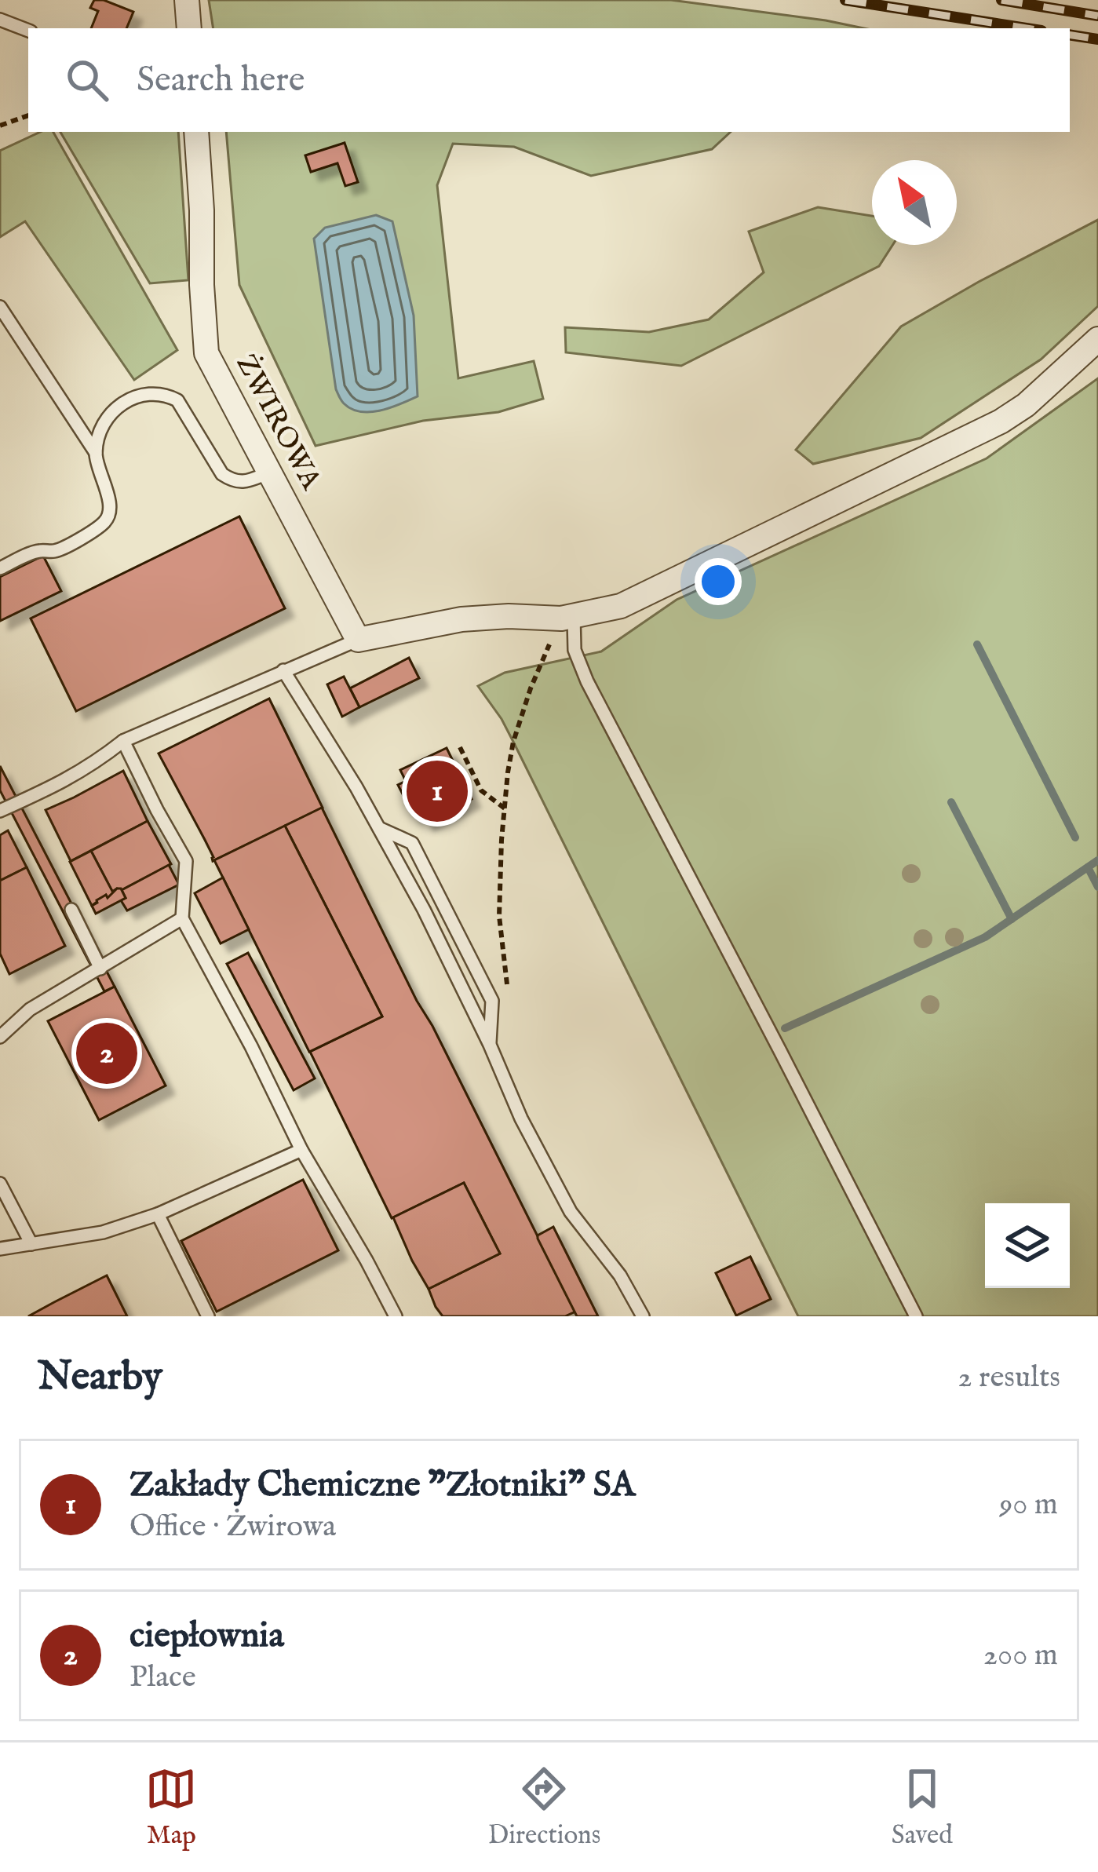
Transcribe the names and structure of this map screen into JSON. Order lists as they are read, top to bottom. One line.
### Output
{"streets":{"street":["ŻWIROWA"]},"north":"top left","page":{"search":"Search here","pins":["1","2"],"heading":["Nearby","2 results"],"list":[{"mark":"1","name":"Zakłady Chemiczne \"Złotniki\" SA","note":"Office · Żwirowa","value":"90 m"},{"mark":"2","name":"ciepłownia","note":"Place","value":"200 m"}],"nav":["Map","Directions","Saved"]}}
